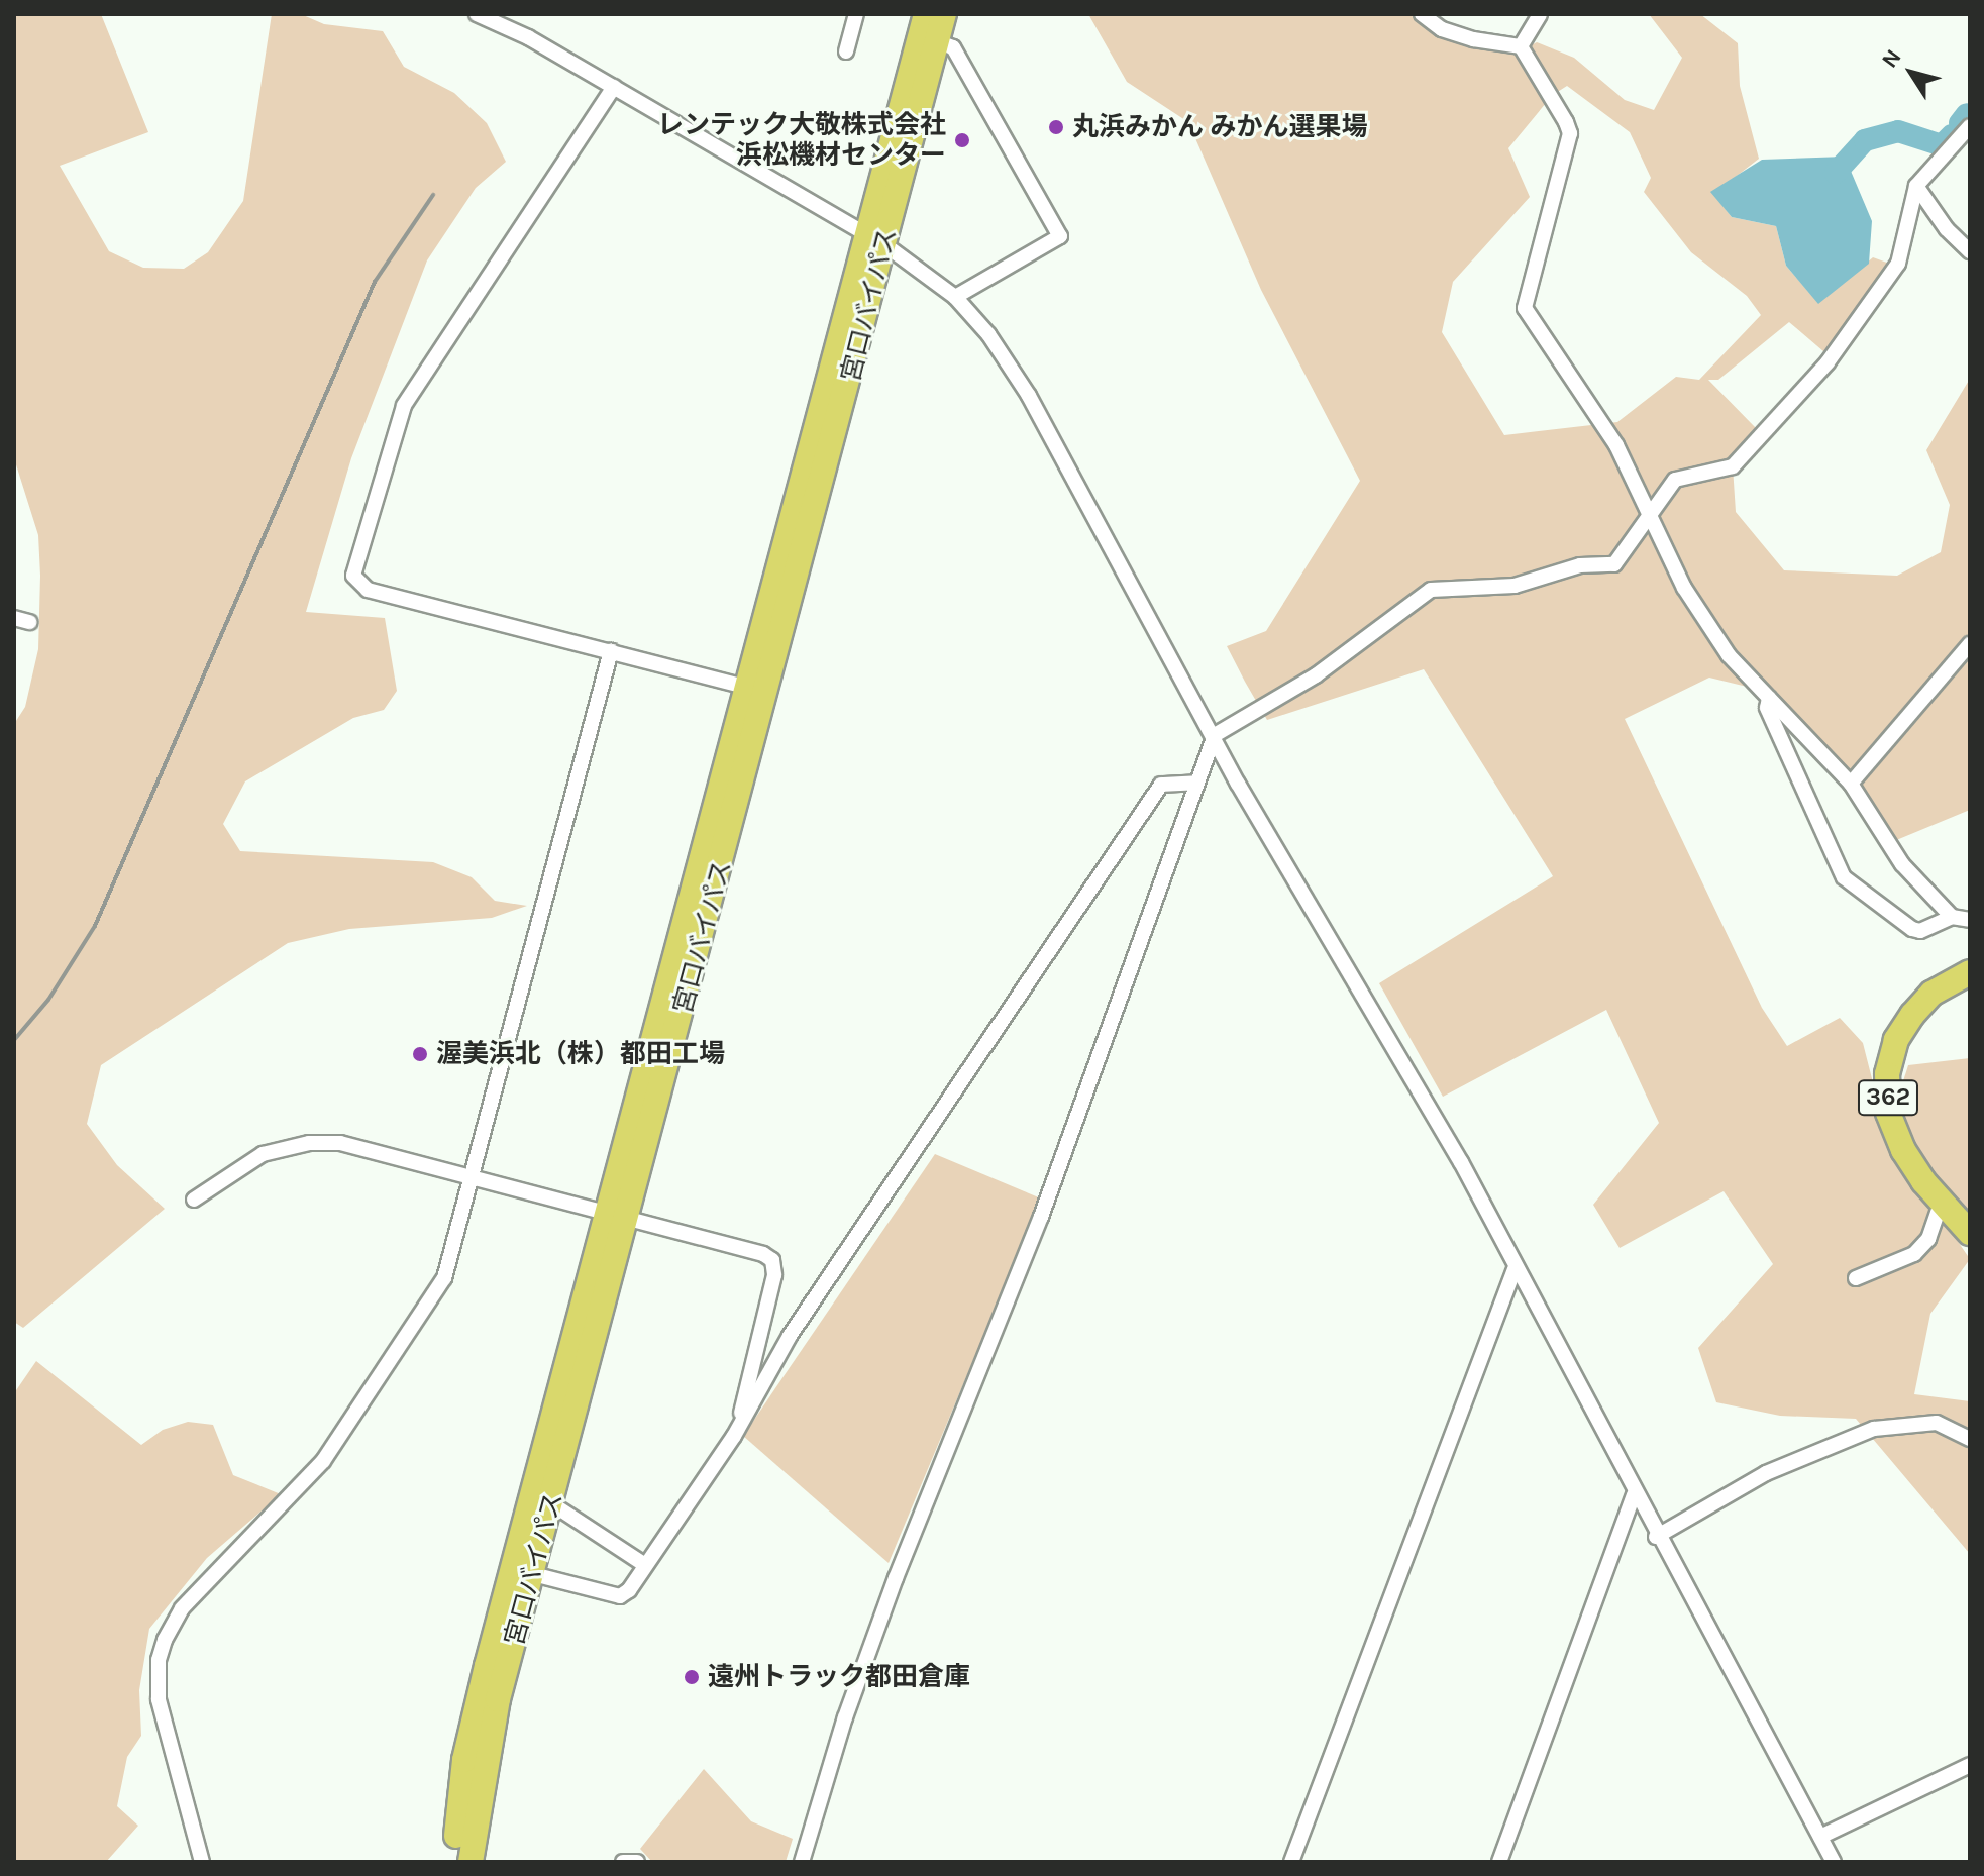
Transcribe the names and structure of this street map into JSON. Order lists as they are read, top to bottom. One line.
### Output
{"streets":{"highway":["宮口バイパス","362"]},"places":["丸浜みかん みかん選果場","レンテック大敬株式会社 浜松機材センター","渥美浜北（株）都田工場","遠州トラック都田倉庫"],"north":"top left"}
